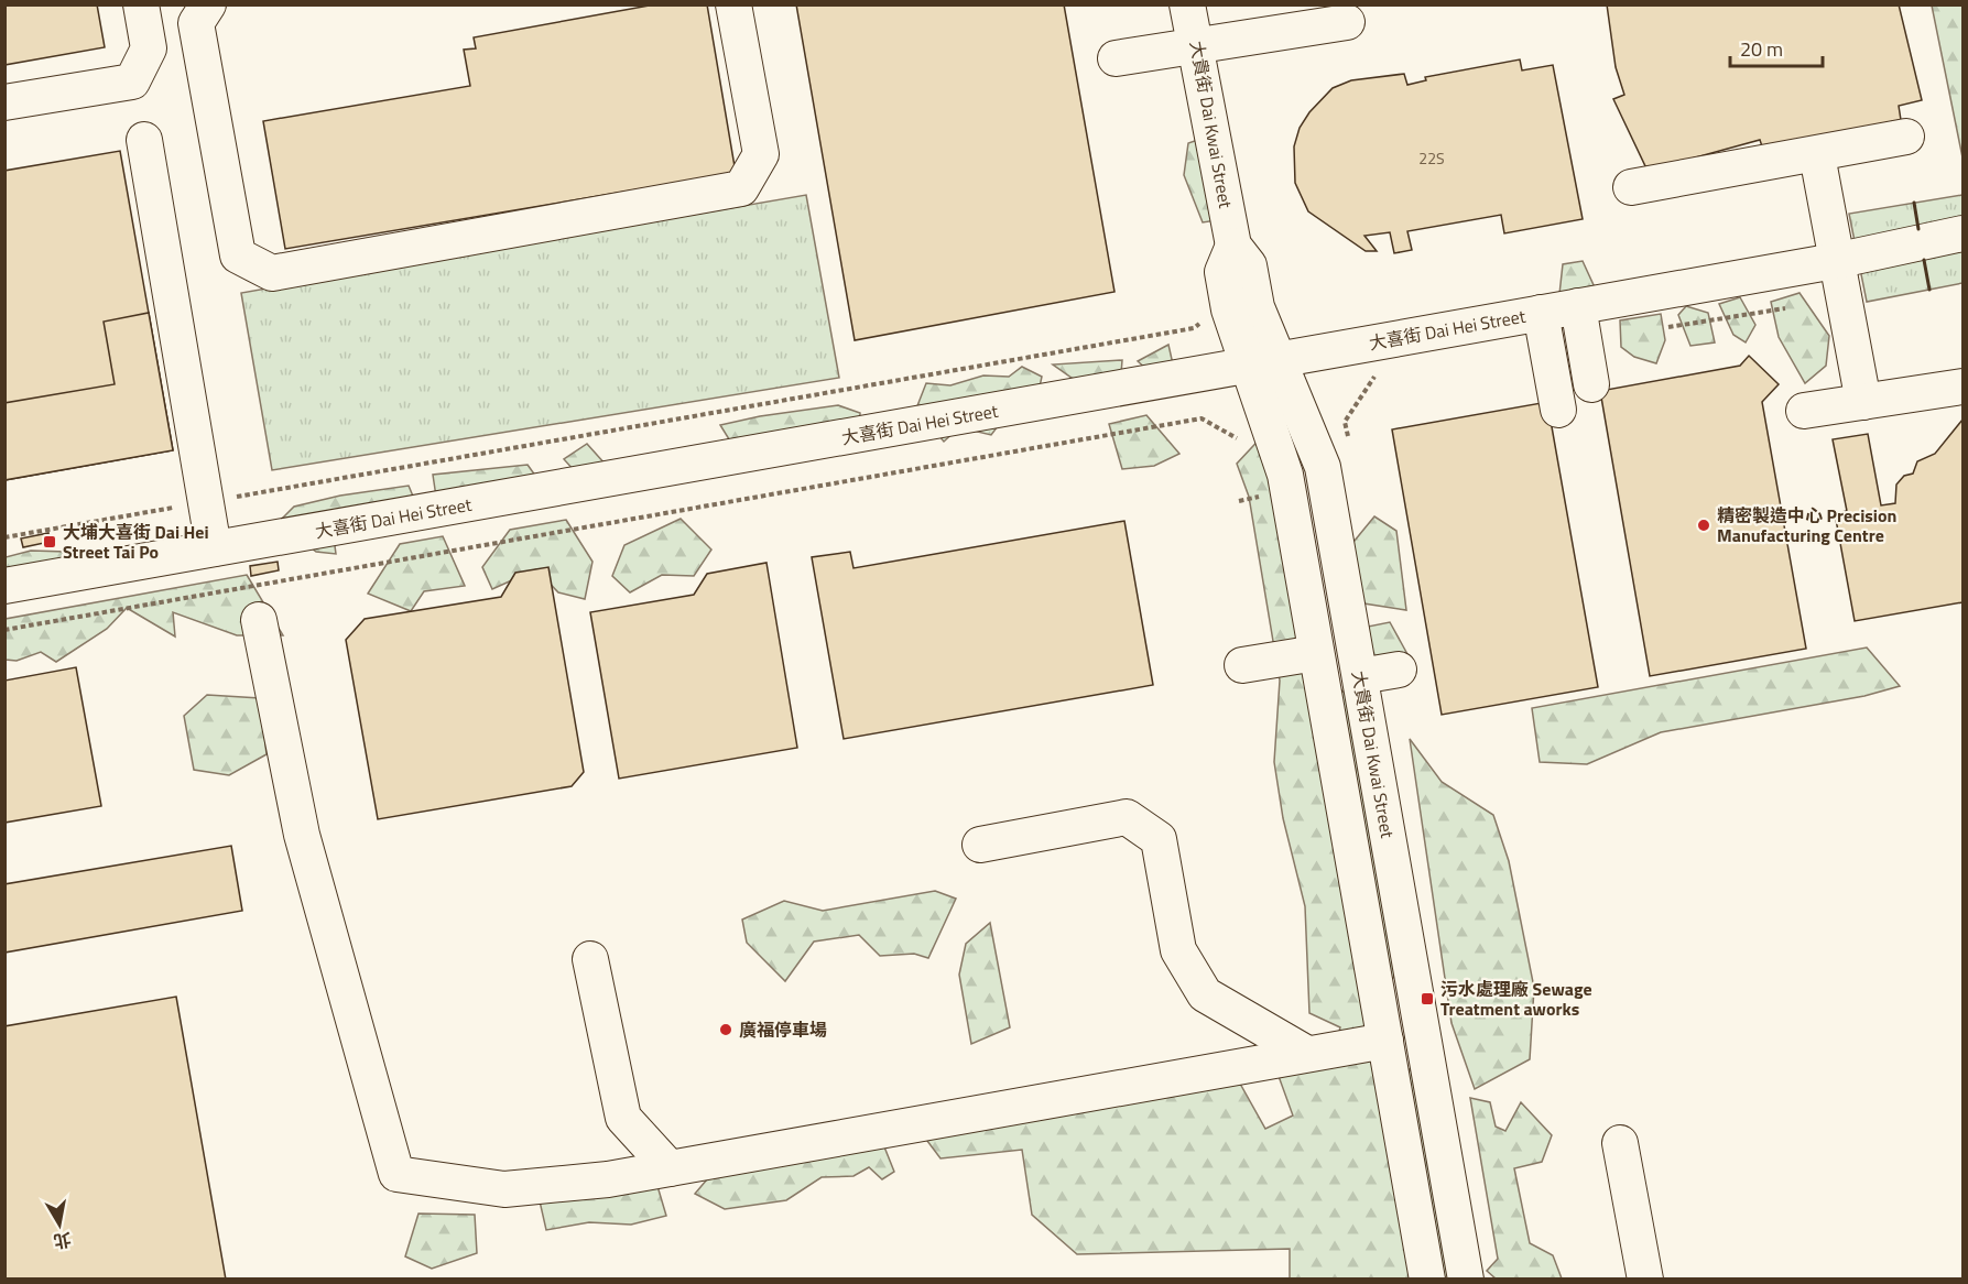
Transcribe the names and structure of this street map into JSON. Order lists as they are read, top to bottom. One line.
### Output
{"streets":{"street":["大貴街 Dai Kwai Street","大喜街 Dai Hei Street"]},"crossings":[["大貴街 Dai Kwai Street","大喜街 Dai Hei Street"]],"places":{"other":["精密製造中心 Precision Manufacturing Centre","廣福停車場"],"transit":["大埔大喜街 Dai Hei Street Tai Po","污水處理廠 Sewage Treatment aworks"]},"house_numbers":["22S"],"scale_bar":"20 m","north":"bottom"}
